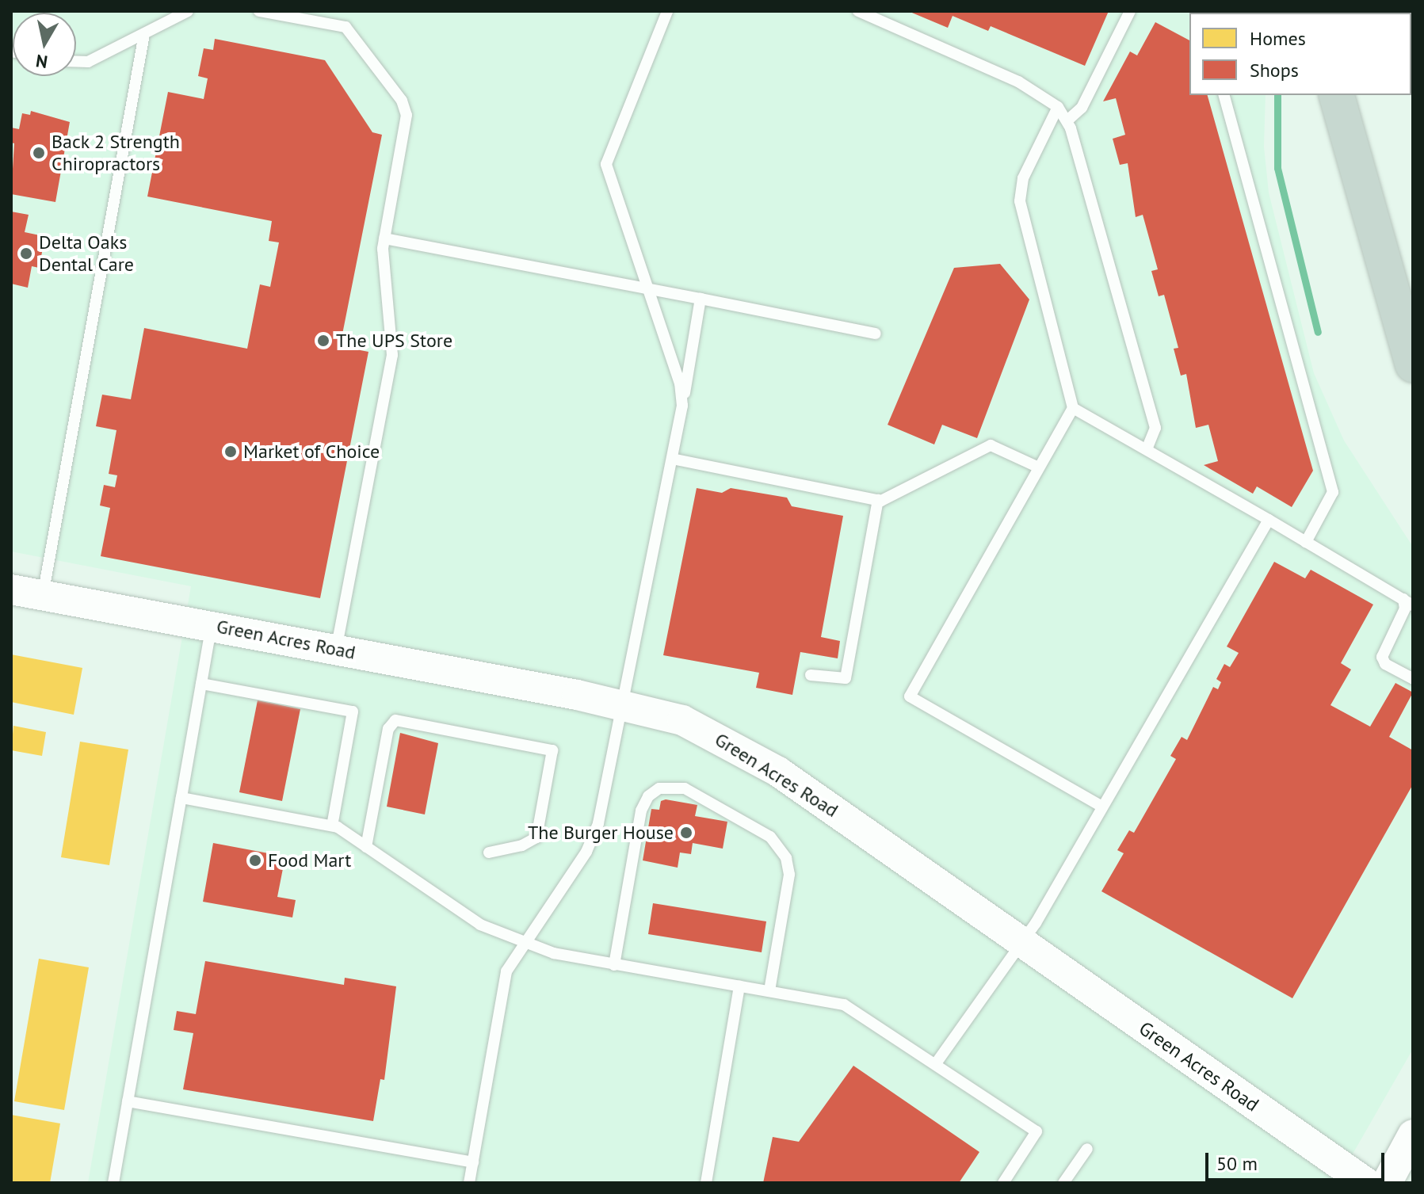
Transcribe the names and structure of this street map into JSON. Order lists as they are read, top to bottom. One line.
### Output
{"streets":{"street":["Green Acres Road"]},"places":["Back 2 Strength Chiropractors","Delta Oaks Dental Care","The UPS Store","Market of Choice","The Burger House","Food Mart"],"legend":["Homes","Shops"],"scale_bar":"50 m","north":"bottom"}
